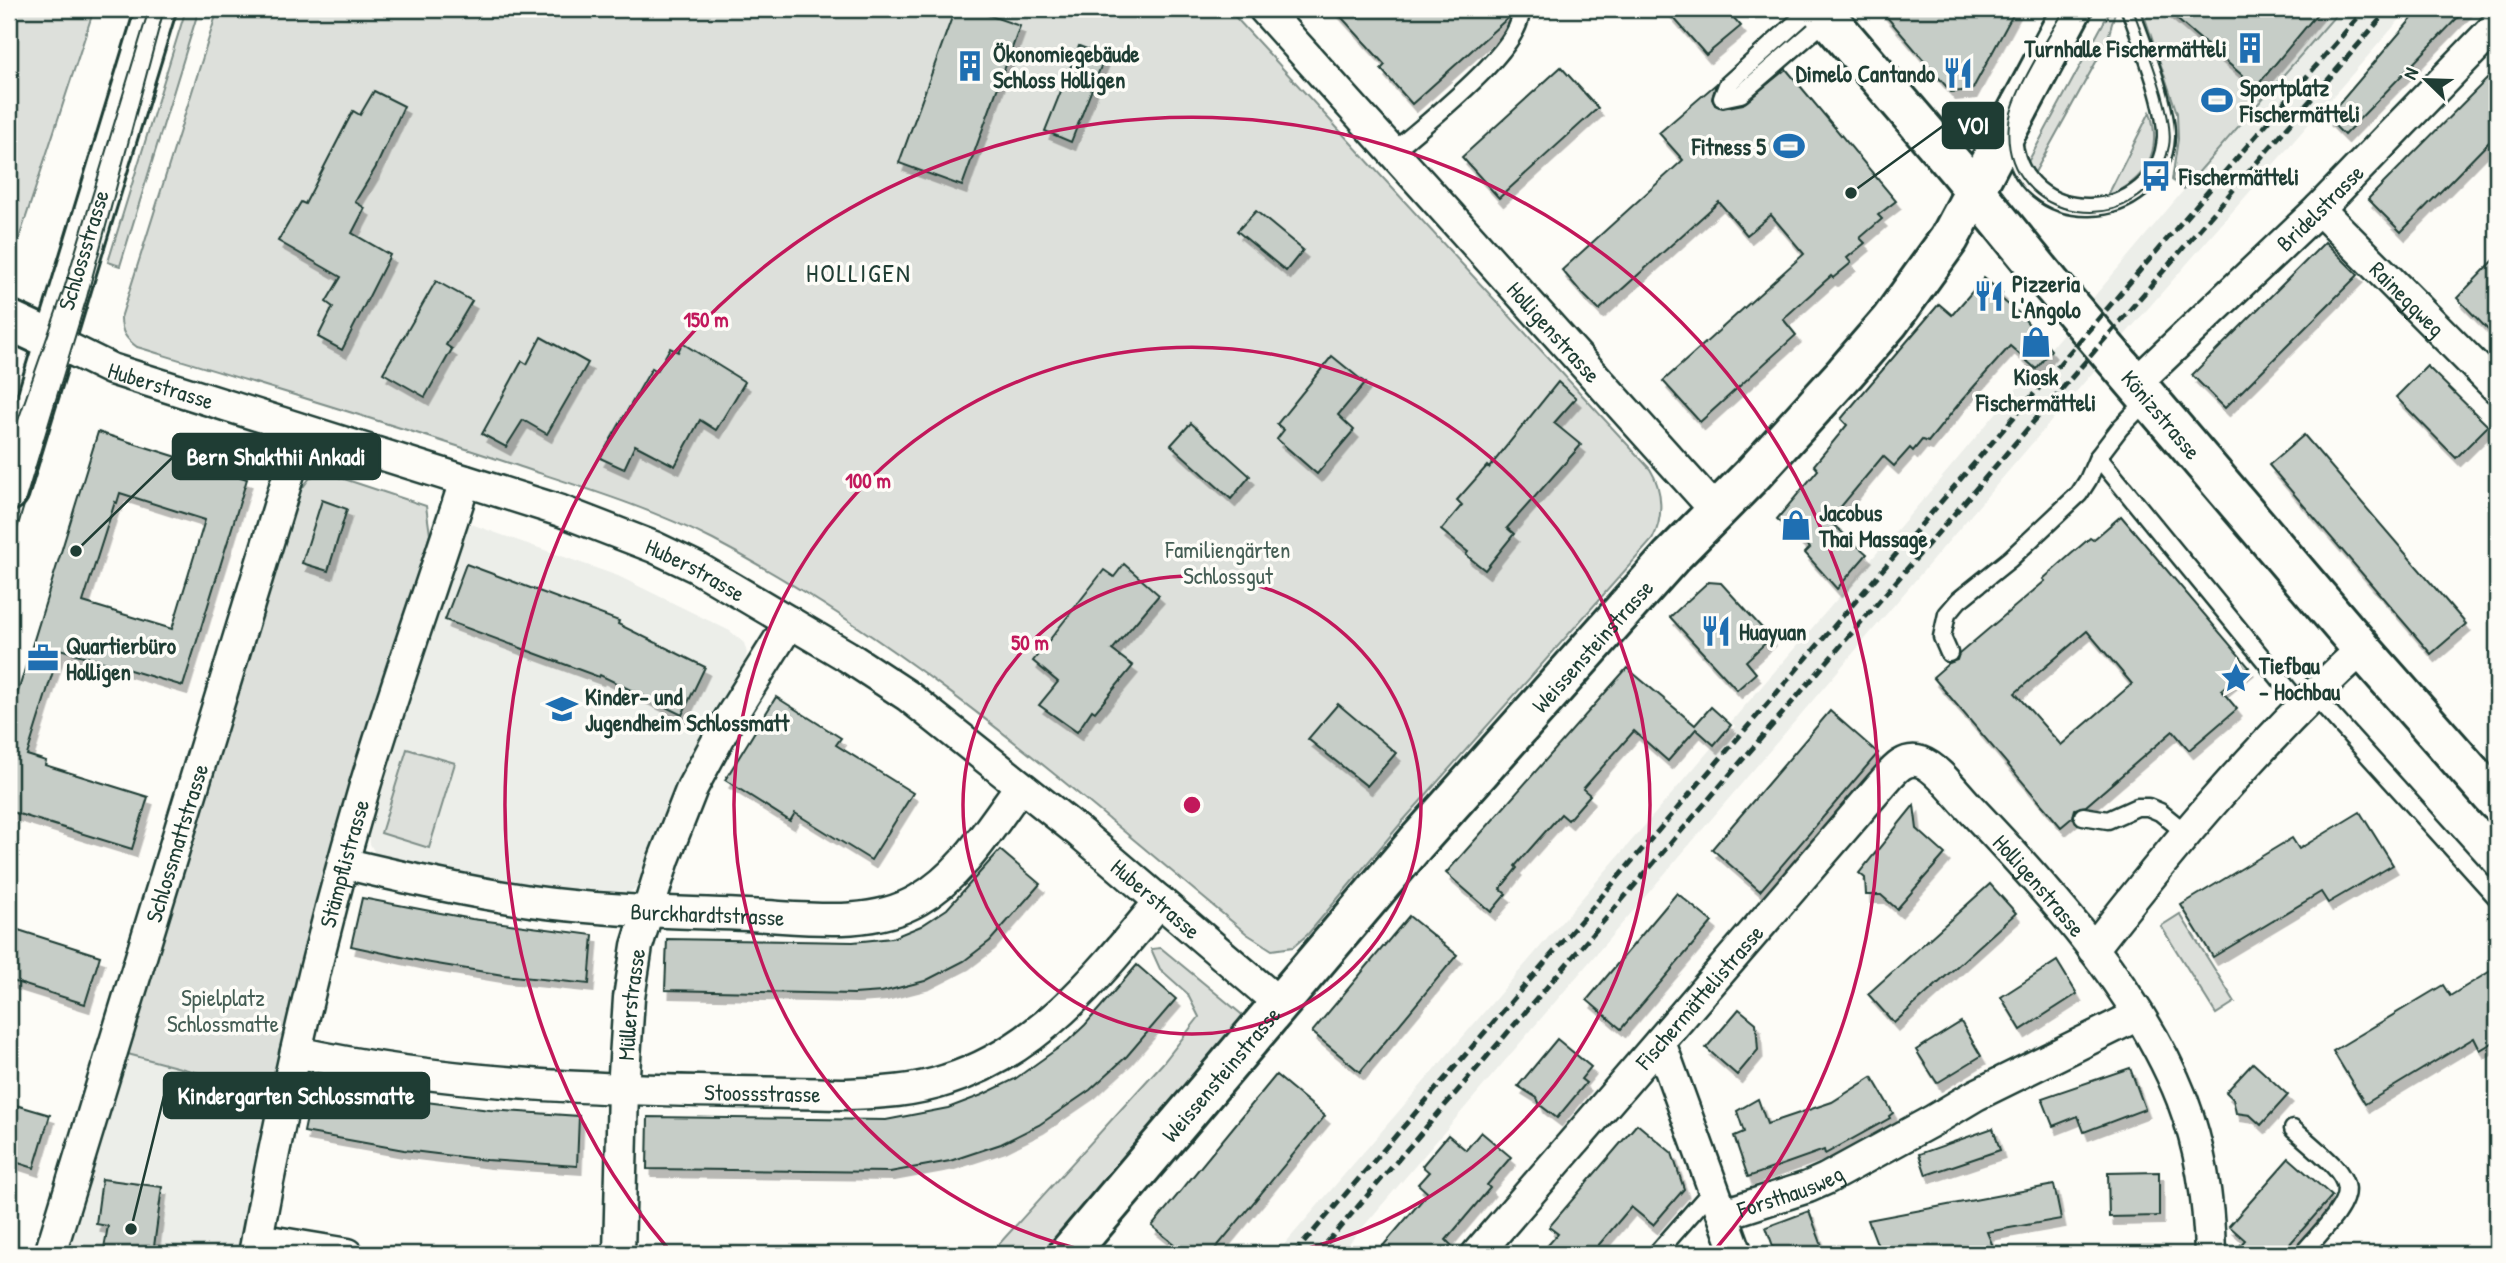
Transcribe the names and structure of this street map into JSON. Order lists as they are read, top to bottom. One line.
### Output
{"streets":{"main road":["Schlossstrasse","Huberstrasse","Könizstrasse","Weissensteinstrasse"],"street":["Bridelstrasse","Raineggweg","Holligenstrasse","Schlossmattstrasse","Stämpflistrasse","Burckhardtstrasse","Fischermättelistrasse","Müllerstrasse","Stoossstrasse","Forsthausweg"]},"crossings":[["Bridelstrasse","Raineggweg"],["Bridelstrasse","Könizstrasse"],["Schlossstrasse","Huberstrasse"],["Holligenstrasse","Weissensteinstrasse"],["Holligenstrasse","Fischermättelistrasse"],["Holligenstrasse","Forsthausweg"],["Huberstrasse","Weissensteinstrasse"],["Huberstrasse","Schlossmattstrasse"],["Huberstrasse","Stämpflistrasse"],["Huberstrasse","Burckhardtstrasse"],["Huberstrasse","Müllerstrasse"],["Huberstrasse","Stoossstrasse"],["Könizstrasse","Weissensteinstrasse"],["Stämpflistrasse","Burckhardtstrasse"],["Stämpflistrasse","Stoossstrasse"],["Burckhardtstrasse","Müllerstrasse"],["Fischermättelistrasse","Forsthausweg"],["Müllerstrasse","Stoossstrasse"]],"districts":["HOLLIGEN"],"parks":["Familiengärten Schlossgut","Spielplatz Schlossmatte"],"places":{"building":["Turnhalle Fischermätteli","Ökonomiegebäude Schloss Holligen"],"restaurant":["Dimelo Cantando","Pizzeria L'Angolo","Huayuan"],"sports":["Sportplatz Fischermätteli","Fitness 5"],"bus stop":["Fischermätteli"],"other":["VOI","Bern Shakthii Ankadi","Kindergarten Schlossmatte"],"shop":["Kiosk Fischermätteli","Jacobus Thai Massage"],"office":["Quartierbüro Holligen"],"place":["Tiefbau – Hochbau"],"school or university":["Kinder- und Jugendheim Schlossmatt"]},"north":"top left","rings":["150 m","100 m","50 m"]}
